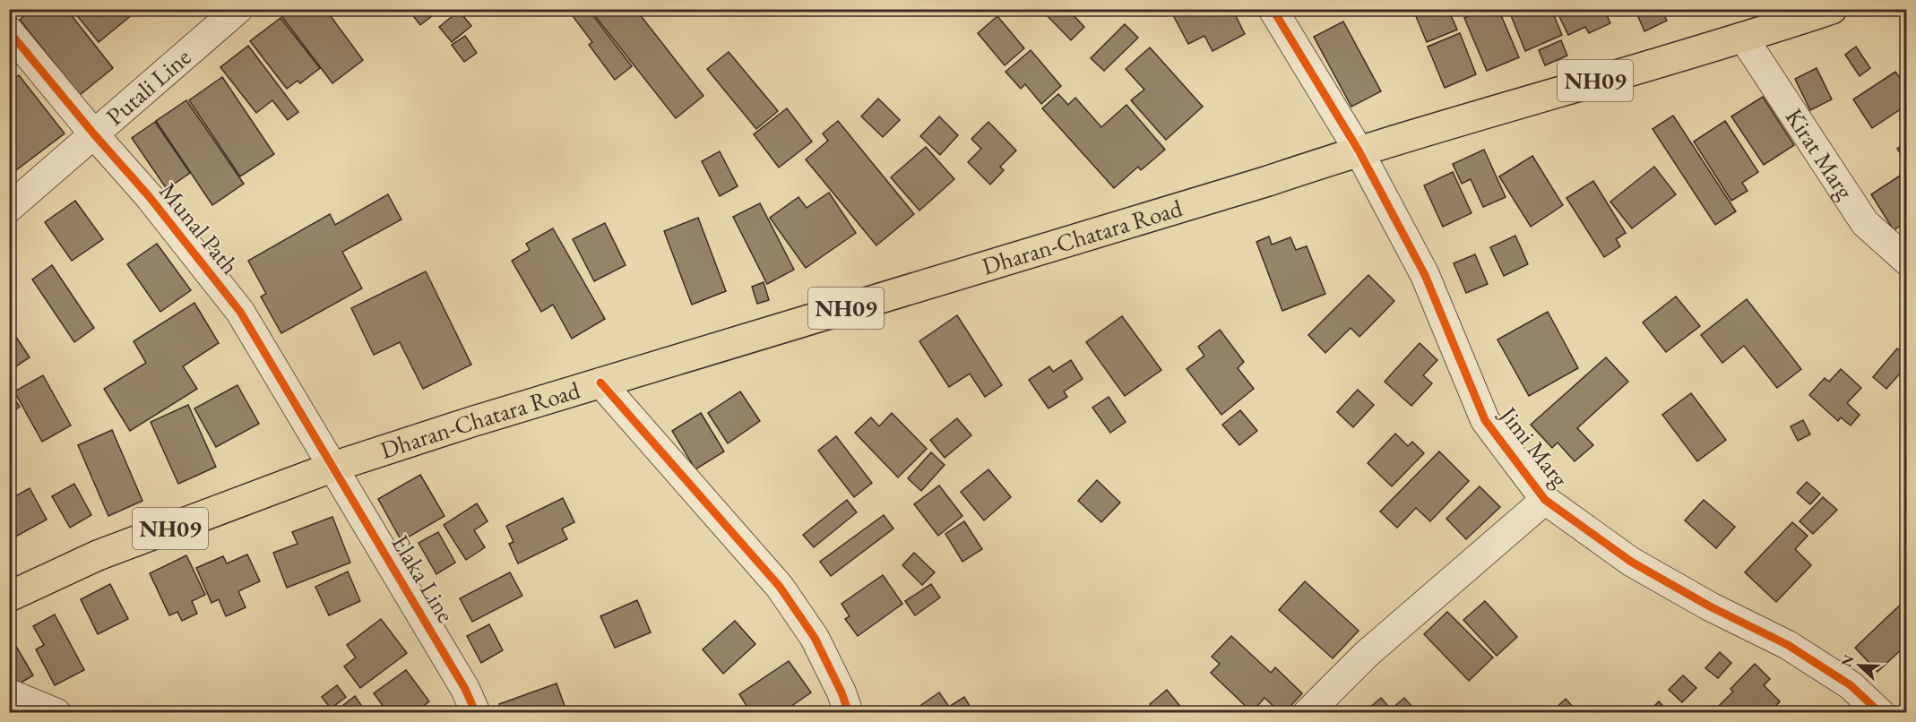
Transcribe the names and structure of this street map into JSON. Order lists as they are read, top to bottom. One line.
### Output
{"streets":{"main road":["NH09","Dharan-Chatara Road"],"street":["Putali Line","Kirat Marg","Munal Path","Jimi Marg","Elaka Line"]},"crossings":[["NH09","Munal Path"],["NH09","Dharan-Chatara Road"],["NH09","Elaka Line"],["Putali Line","Munal Path"],["Kirat Marg","Dharan-Chatara Road"],["Munal Path","Dharan-Chatara Road"],["Munal Path","Elaka Line"],["Dharan-Chatara Road","Jimi Marg"],["Dharan-Chatara Road","Elaka Line"]],"north":"left"}
